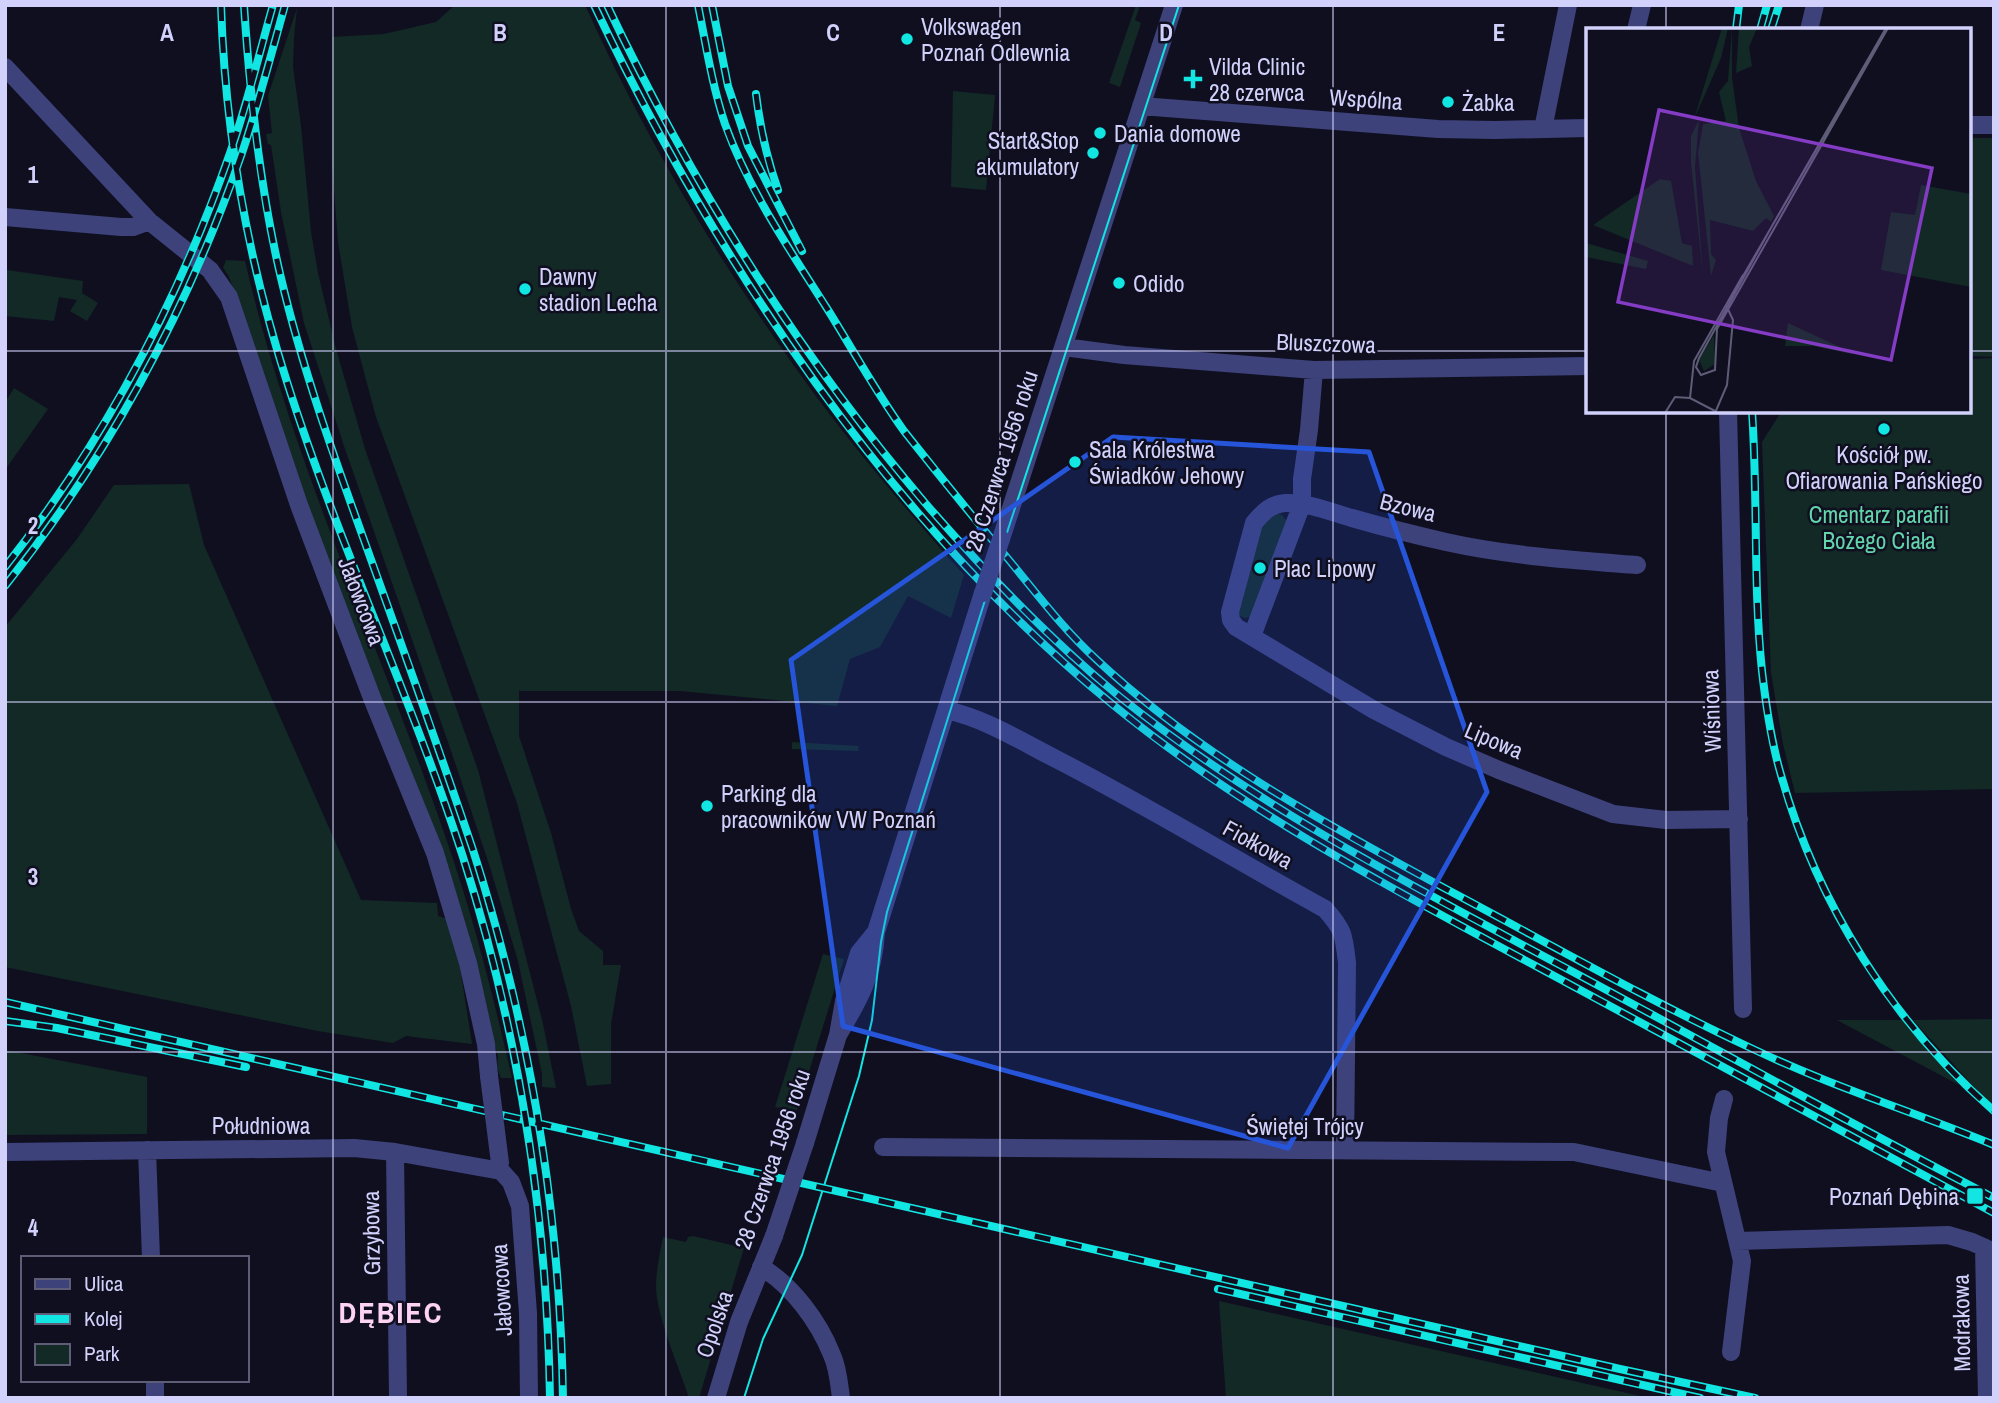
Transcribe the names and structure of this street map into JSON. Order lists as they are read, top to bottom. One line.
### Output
{"streets":{"street":["Wspólna","Bluszczowa","28 Czerwca 1956 roku","Bzowa","Jałowcowa","Wiśniowa","Lipowa","Fiołkowa","Południowa","Świętej Trójcy","Grzybowa","Modrakowa","Opolska"]},"crossings":[["Wspólna","28 Czerwca 1956 roku"],["Bluszczowa","28 Czerwca 1956 roku"],["28 Czerwca 1956 roku","Fiołkowa"],["28 Czerwca 1956 roku","Opolska"],["Jałowcowa","Południowa"],["Wiśniowa","Lipowa"],["Fiołkowa","Świętej Trójcy"],["Południowa","Grzybowa"]],"districts":["DĘBIEC"],"parks":["Cmentarz parafii Bożego Ciała"],"places":{"other":["Volkswagen Poznań Odlewnia","Żabka","Dania domowe","Start&Stop akumulatory","Odido","Dawny stadion Lecha","Kościół pw. Ofiarowania Pańskiego","Sala Królestwa Świadków Jehowy","Plac Lipowy","Parking dla pracowników VW Poznań"],"health":["Vilda Clinic 28 czerwca"],"transit":["Poznań Dębina"]},"legend":["Ulica","Kolej","Park"],"grid":{"columns":["A","B","C","D","E"],"rows":["1","2","3","4"]}}
